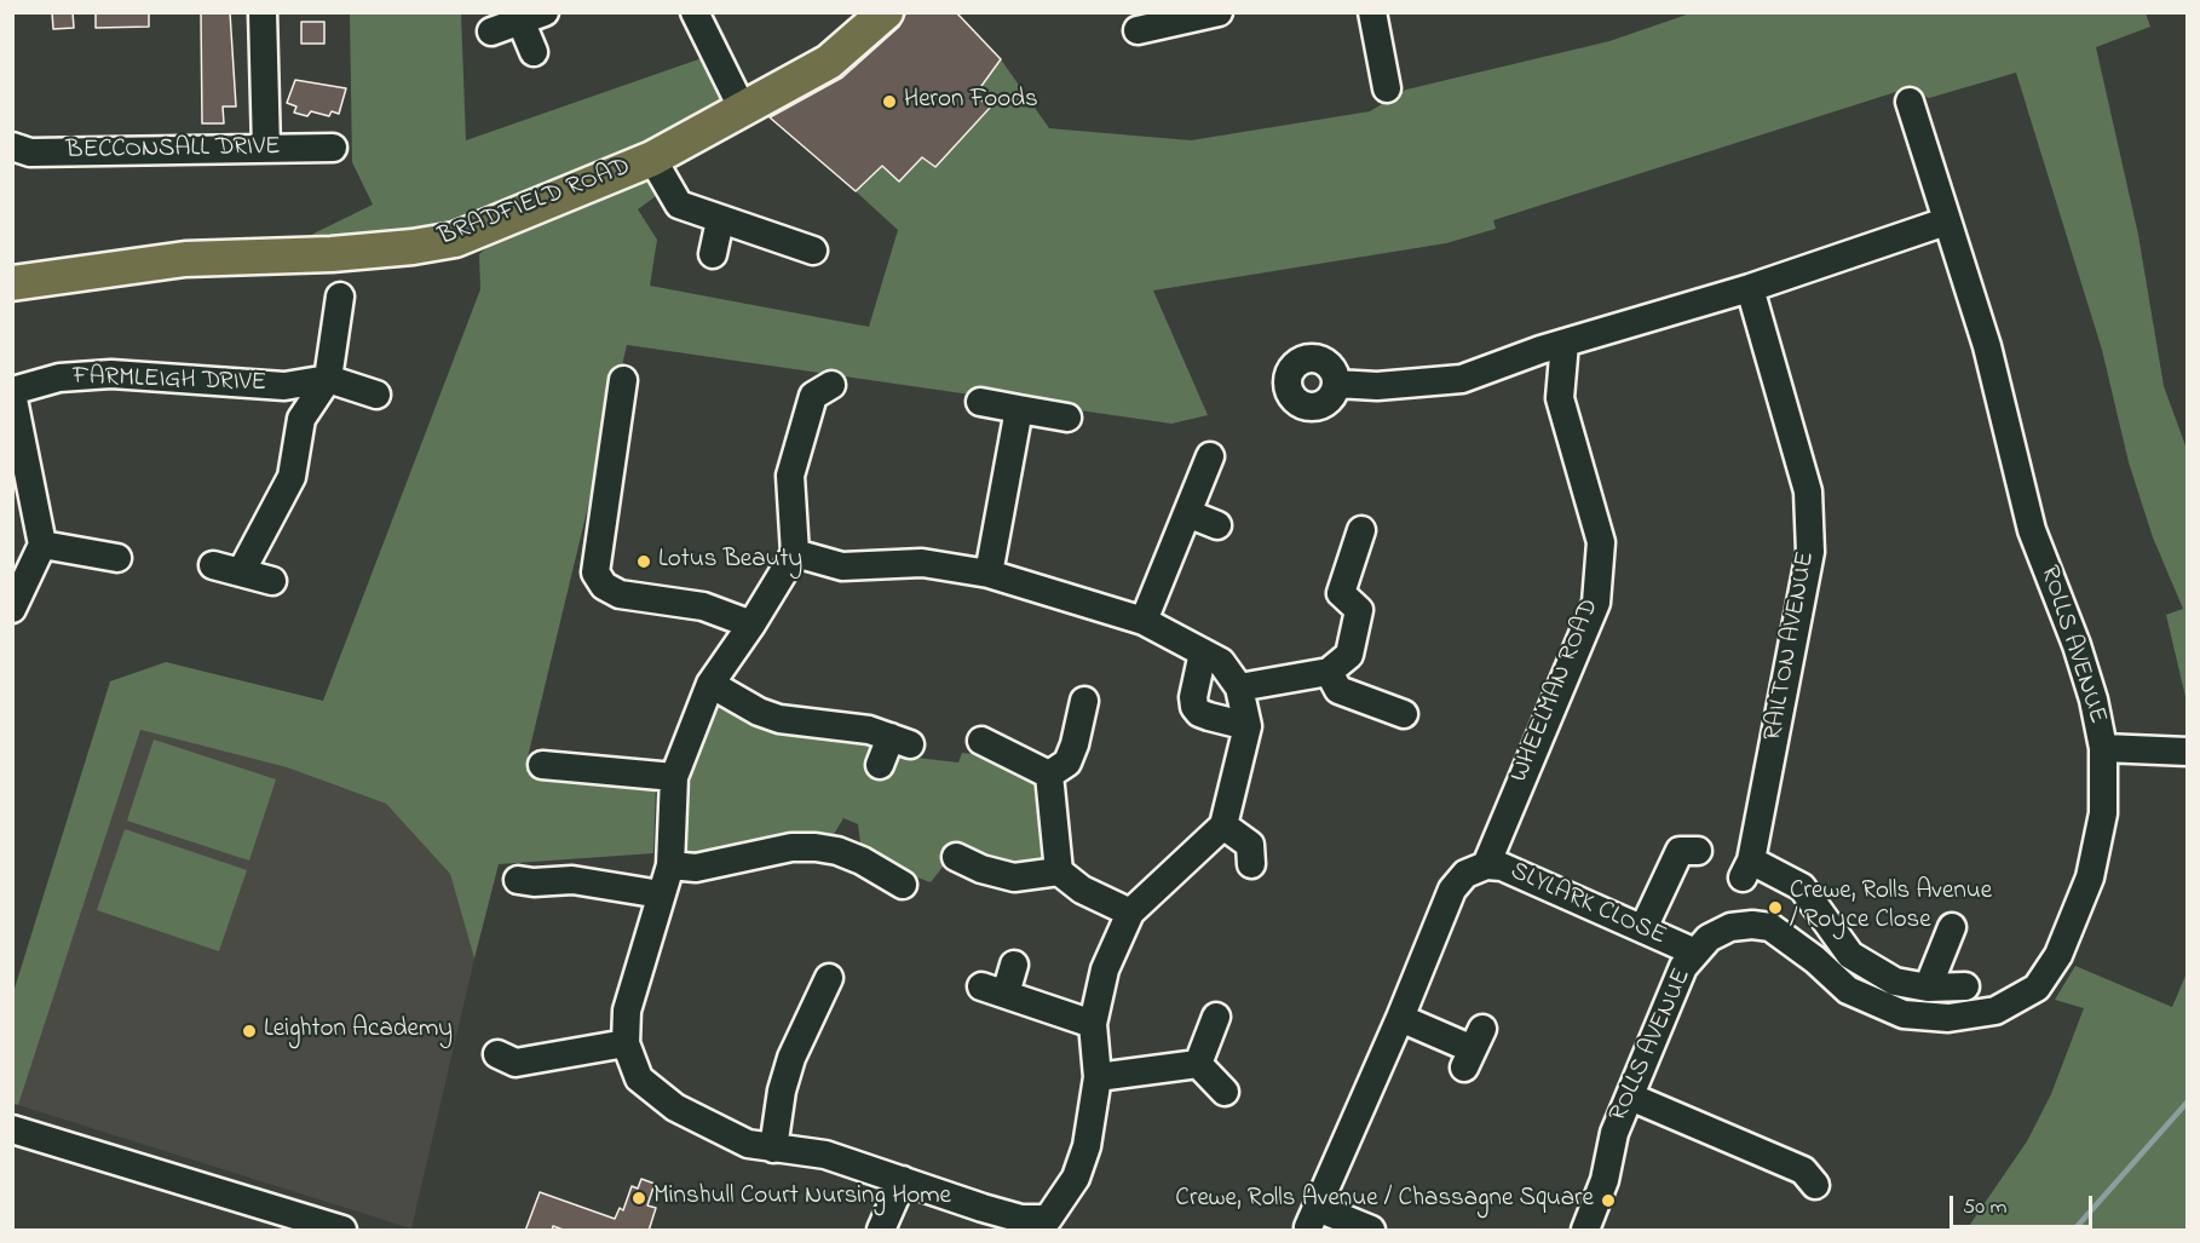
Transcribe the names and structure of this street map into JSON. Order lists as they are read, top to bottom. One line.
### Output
{"streets":{"main road":["BRADFIELD ROAD"],"street":["BECCONSALL DRIVE","FARMLEIGH DRIVE","ROLLS AVENUE","RAILTON AVENUE","WHEELMAN ROAD","SLYLARK CLOSE"]},"crossings":[["ROLLS AVENUE","SLYLARK CLOSE"],["WHEELMAN ROAD","SLYLARK CLOSE"]],"places":["Heron Foods","Lotus Beauty","Crewe, Rolls Avenue / Royce Close","Leighton Academy","Minshull Court Nursing Home","Crewe, Rolls Avenue / Chassagne Square"],"scale_bar":"50 m"}
